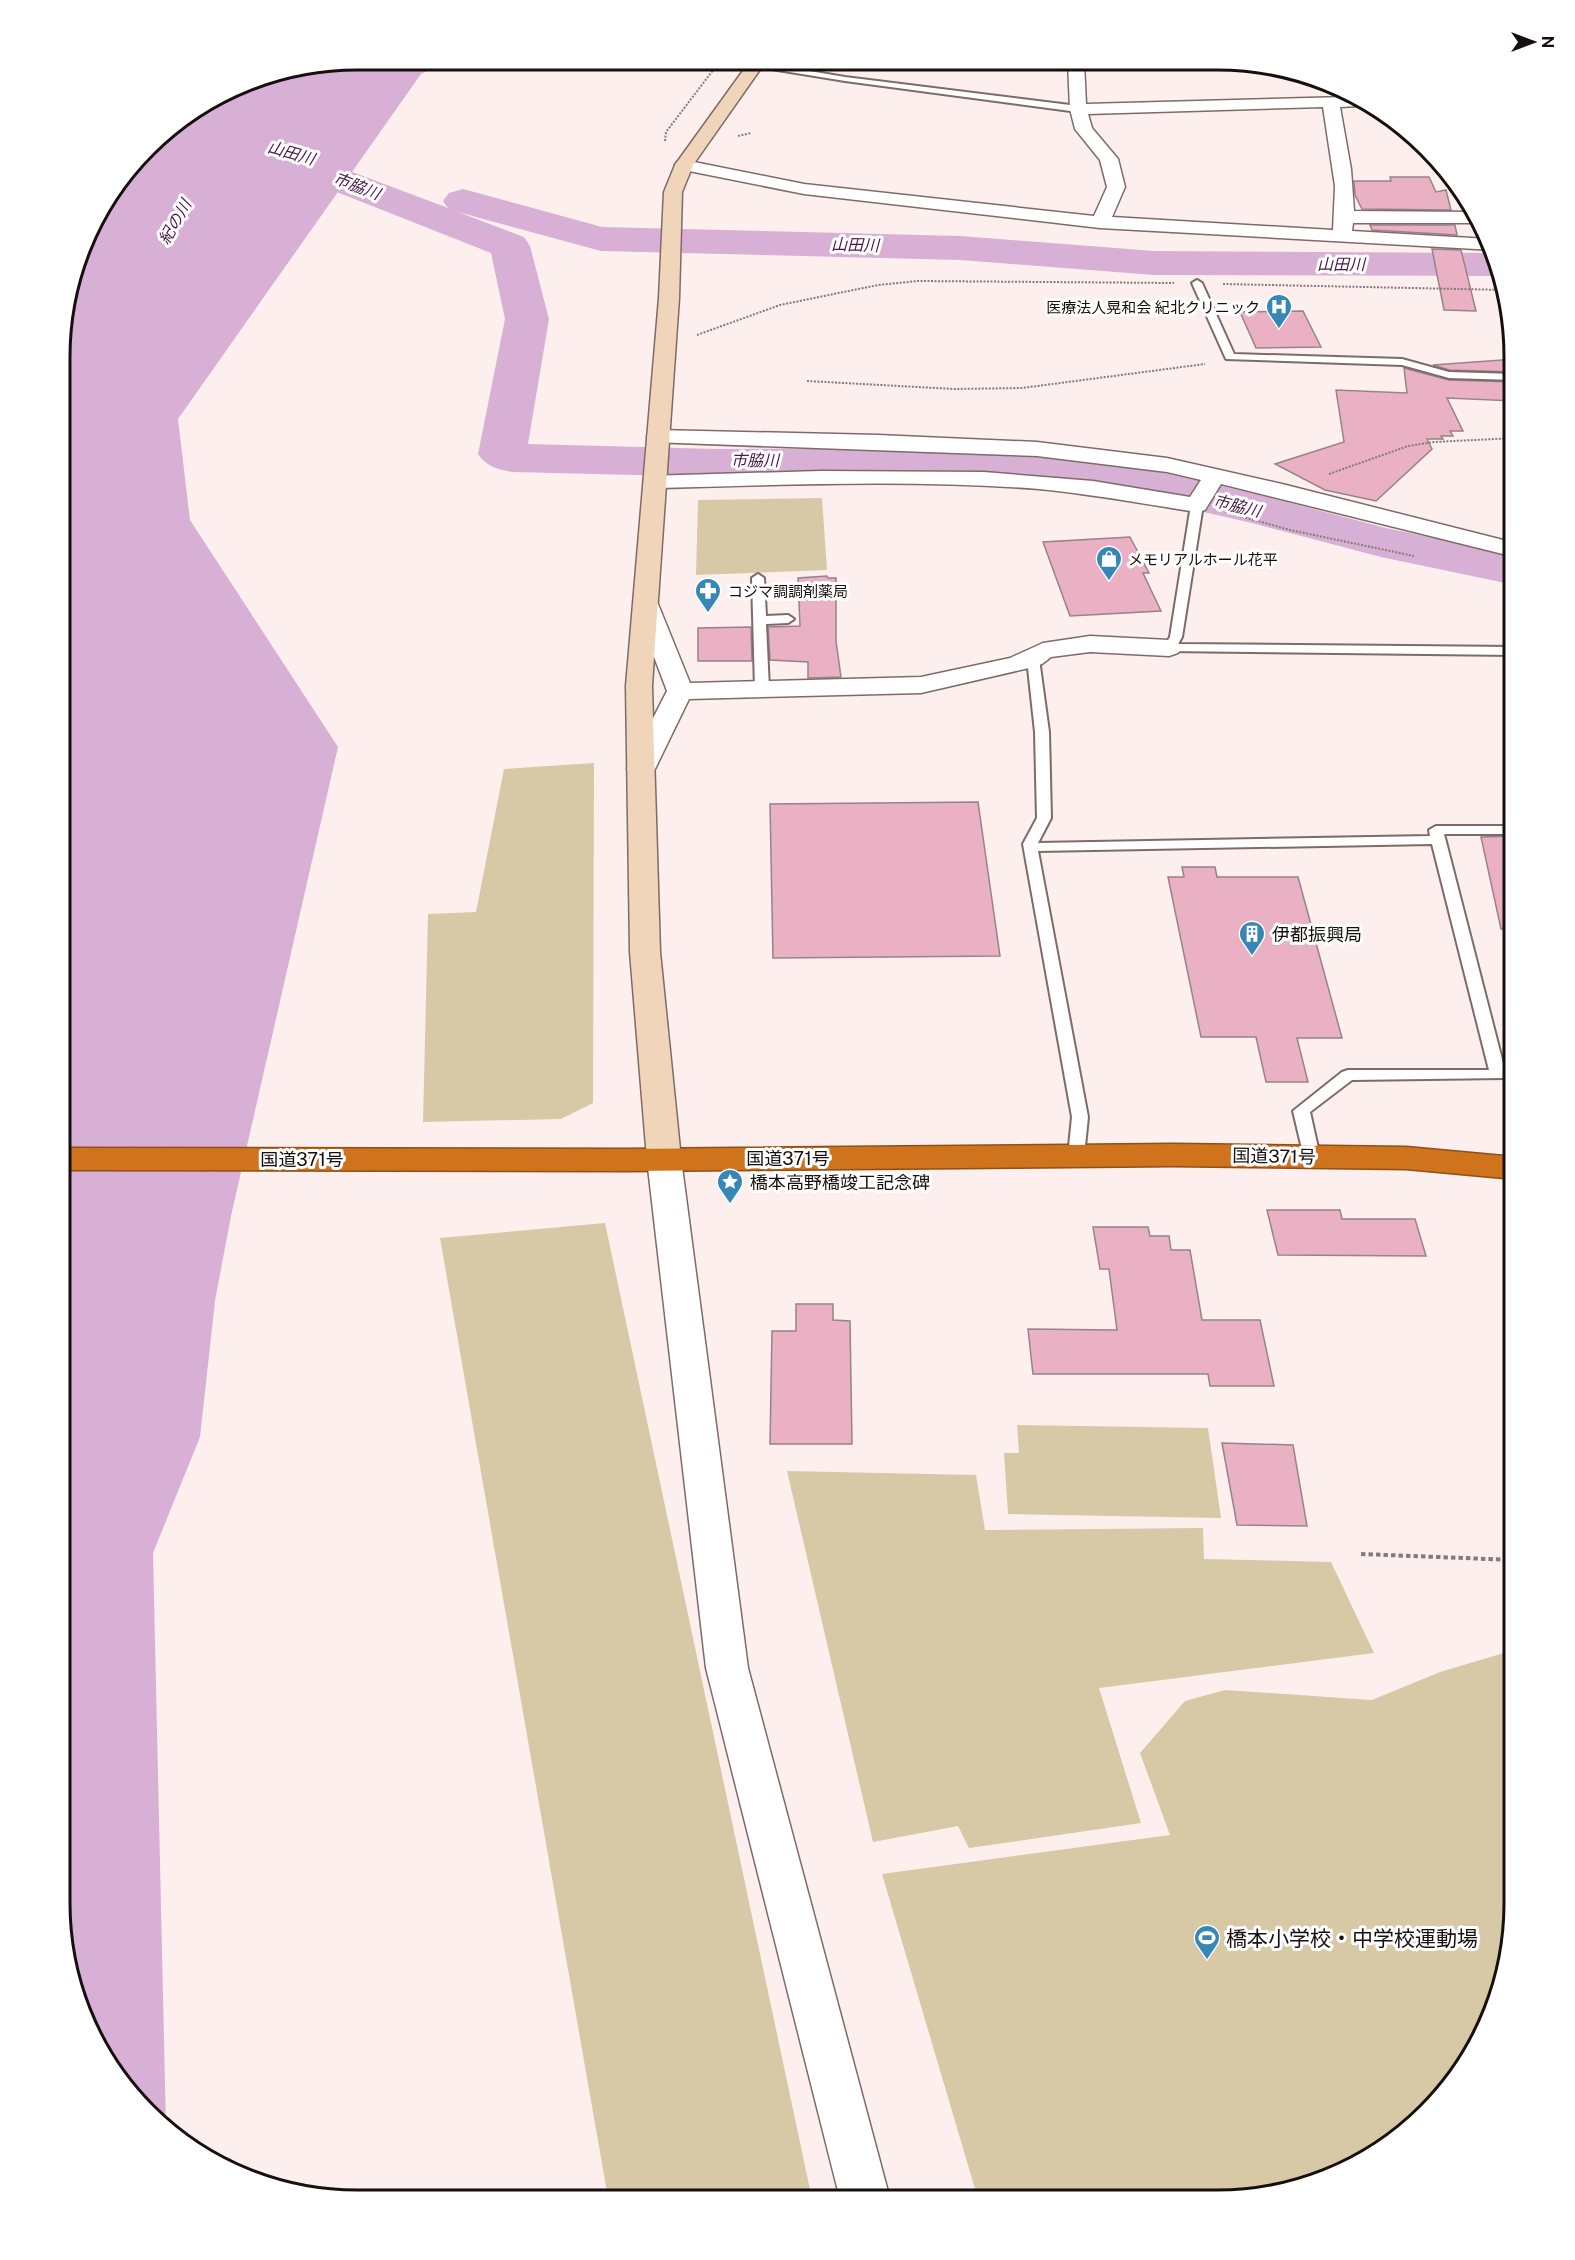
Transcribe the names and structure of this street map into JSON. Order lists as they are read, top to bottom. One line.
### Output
{"streets":{"highway":["国道371号"]},"water":["山田川","市脇川","紀の川"],"places":{"hospital":["医療法人晃和会 紀北クリニック"],"shop":["メモリアルホール花平"],"pharmacy":["コジマ調調剤薬局"],"building":["伊都振興局"],"place":["橋本高野橋竣工記念碑"],"sports":["橋本小学校・中学校運動場"]},"north":"right"}
